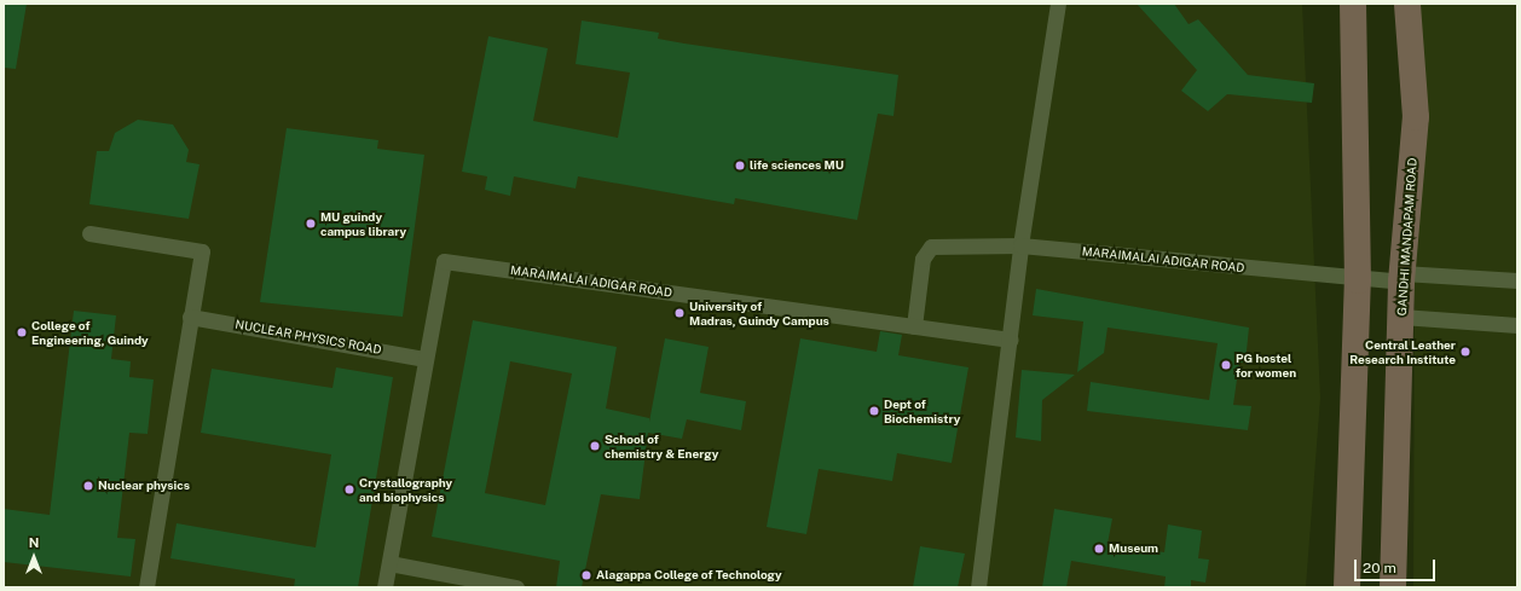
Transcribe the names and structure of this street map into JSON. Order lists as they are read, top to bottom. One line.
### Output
{"streets":{"main road":["GANDHI MANDAPAM ROAD"],"lane":["MARAIMALAI ADIGAR ROAD","NUCLEAR PHYSICS ROAD"]},"crossings":[["GANDHI MANDAPAM ROAD","MARAIMALAI ADIGAR ROAD"],["MARAIMALAI ADIGAR ROAD","NUCLEAR PHYSICS ROAD"]],"places":["life sciences MU","MU guindy campus library","University of Madras, Guindy Campus","College of Engineering, Guindy","Central Leather Research Institute","PG hostel for women","Dept of Biochemistry","School of chemistry & Energy","Nuclear physics","Crystallography and biophysics","Museum","Alagappa College of Technology"],"scale_bar":"20 m","north":"top"}
